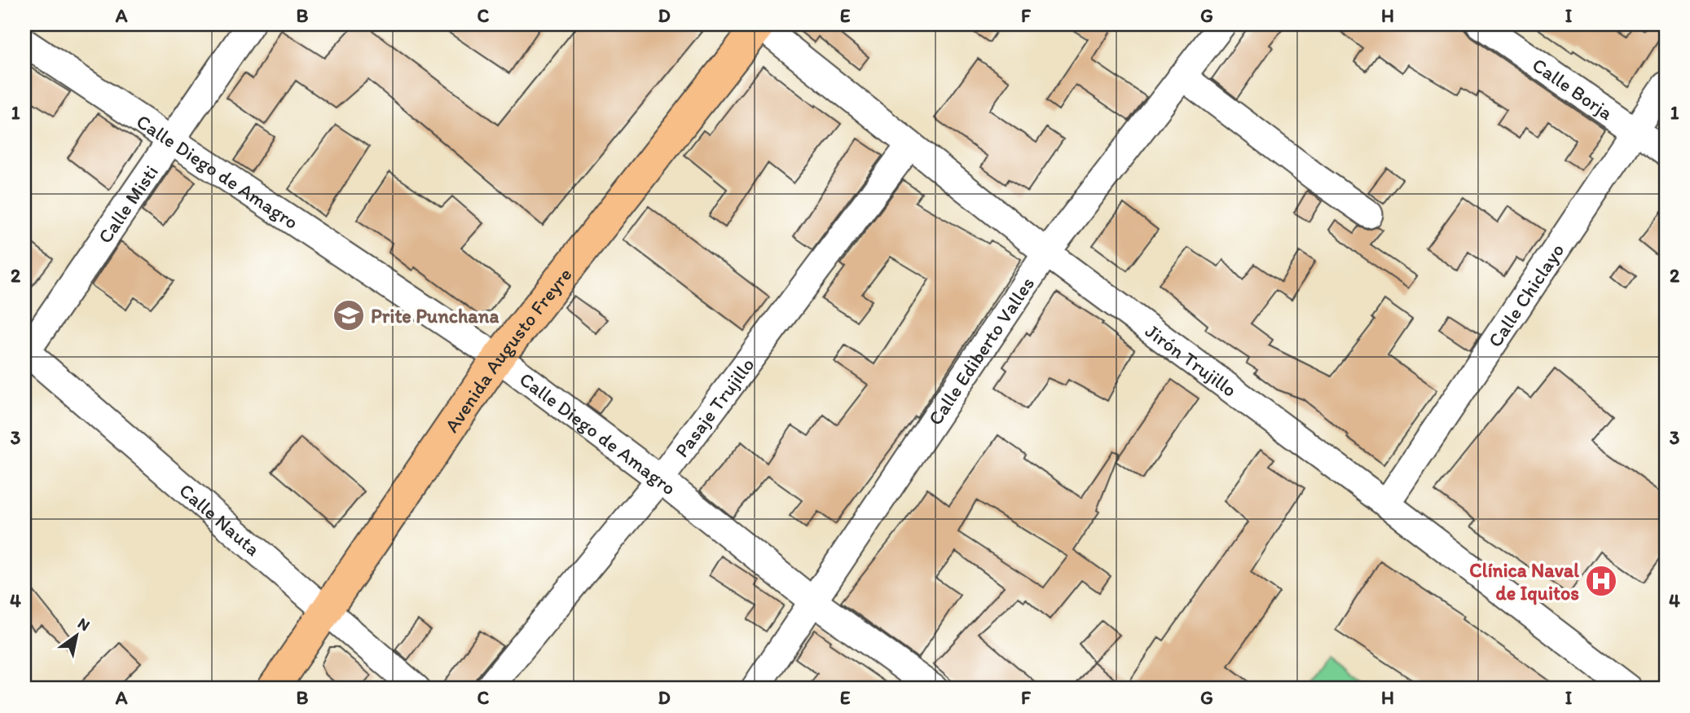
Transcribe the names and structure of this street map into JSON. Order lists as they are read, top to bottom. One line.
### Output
{"streets":{"main road":["Avenida Augusto Freyre"],"street":["Calle Borja","Calle Diego de Amagro","Calle Misti","Calle Chiclayo","Calle Ediberto Valles","Jirón Trujillo","Pasaje Trujillo","Calle Nauta"]},"crossings":[["Calle Borja","Calle Chiclayo"],["Calle Diego de Amagro","Calle Misti"],["Calle Diego de Amagro","Avenida Augusto Freyre"],["Calle Diego de Amagro","Calle Ediberto Valles"],["Calle Diego de Amagro","Pasaje Trujillo"],["Calle Misti","Calle Nauta"],["Calle Chiclayo","Jirón Trujillo"],["Avenida Augusto Freyre","Jirón Trujillo"],["Avenida Augusto Freyre","Calle Nauta"],["Calle Ediberto Valles","Jirón Trujillo"],["Jirón Trujillo","Pasaje Trujillo"]],"places":{"school or university":["Prite Punchana"],"hospital":["Clínica Naval de Iquitos"]},"north":"top right","grid":{"columns":["A","B","C","D","E","F","G","H","I"],"rows":["1","2","3","4"]}}
